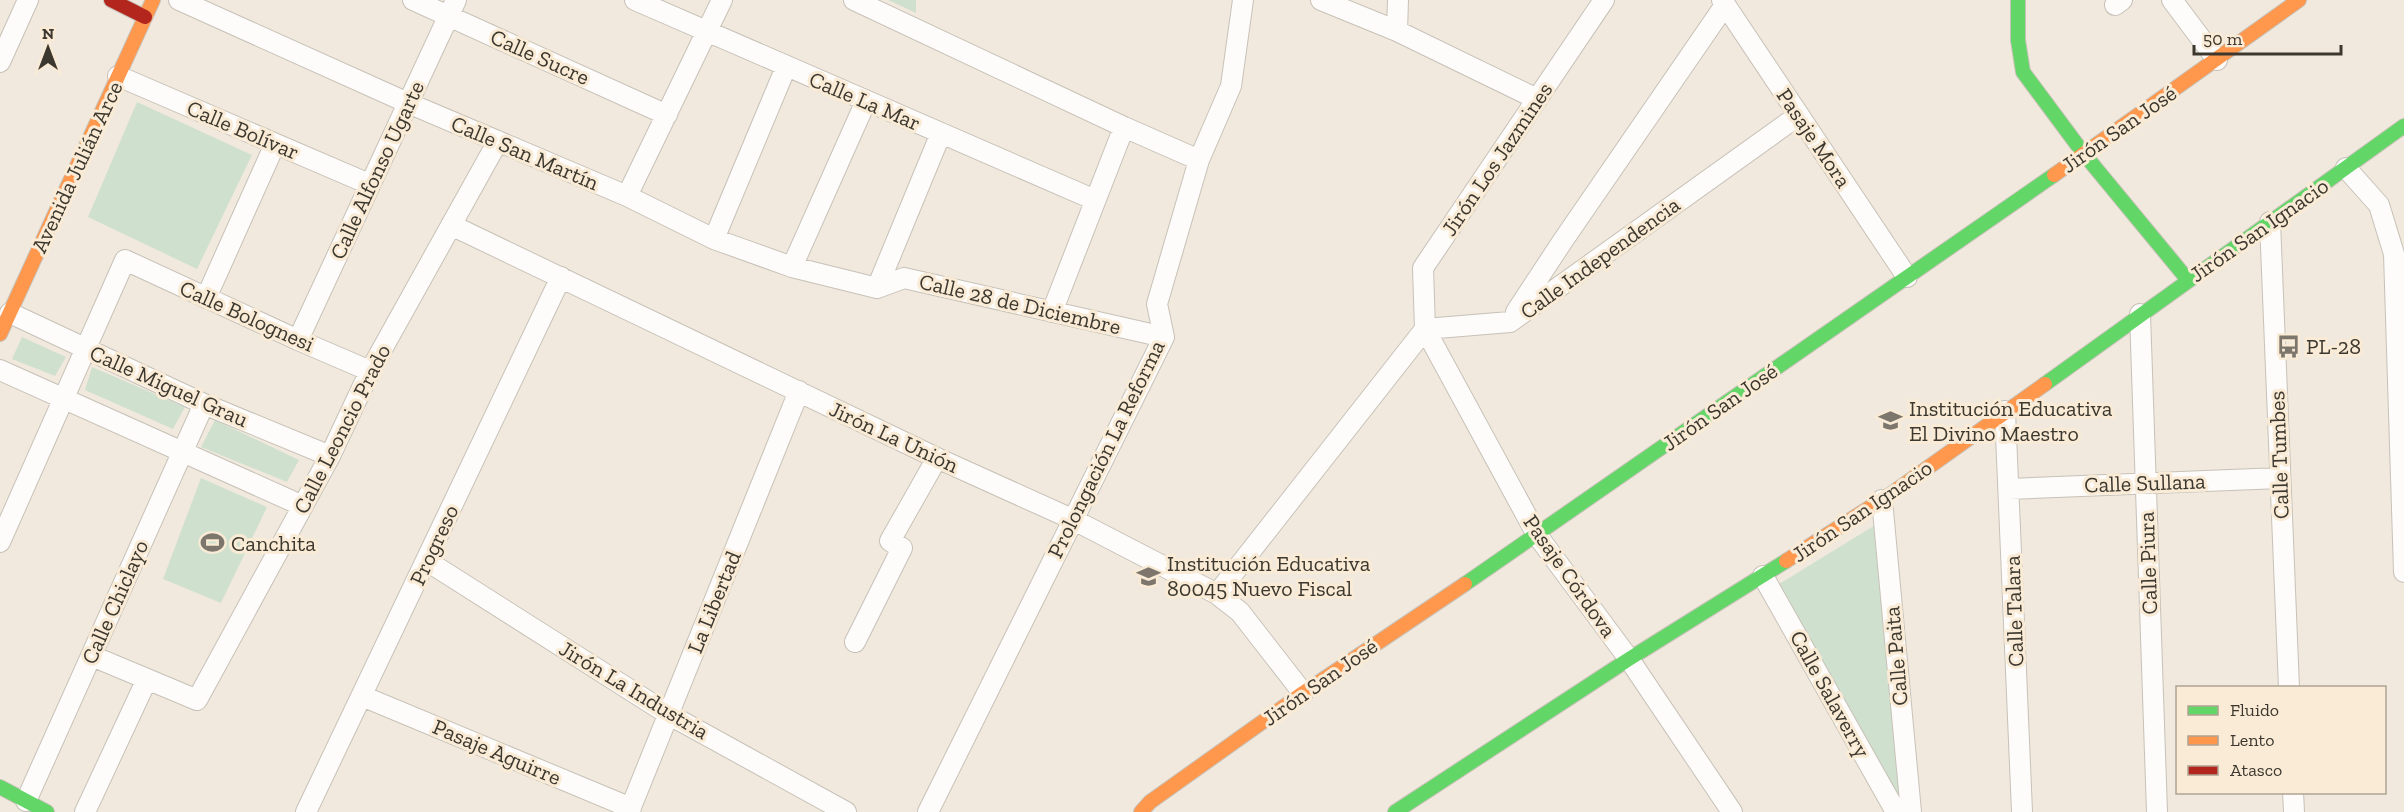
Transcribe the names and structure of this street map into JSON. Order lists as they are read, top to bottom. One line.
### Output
{"streets":{"street":["Calle Sucre","Calle La Mar","Jirón San José","Calle Bolívar","Pasaje Mora","Calle San Martín","Jirón Los Jazmines","Avenida Julián Arce","Calle Alfonso Ugarte","Jirón San Ignacio","Calle Independencia","Calle 28 de Diciembre","Calle Bolognesi","Calle Miguel Grau","Calle Leoncio Prado","Jirón La Unión","Prolongación La Reforma","Calle Tumbes","Calle Sullana","Progreso","Calle Piura","Pasaje Córdova","Calle Chiclayo","La Libertad","Calle Talara","Calle Paita","Jirón La Industria","Calle Salaverry","Pasaje Aguirre"]},"crossings":[["Calle Sucre","Calle Alfonso Ugarte"],["Jirón San José","Pasaje Mora"],["Jirón San José","Jirón La Unión"],["Jirón San José","Pasaje Córdova"],["Calle Bolívar","Avenida Julián Arce"],["Calle Bolívar","Calle Alfonso Ugarte"],["Pasaje Mora","Calle Independencia"],["Calle San Martín","Calle Alfonso Ugarte"],["Calle San Martín","Calle 28 de Diciembre"],["Calle San Martín","Calle Leoncio Prado"],["Jirón Los Jazmines","Calle Independencia"],["Jirón Los Jazmines","Pasaje Córdova"],["Avenida Julián Arce","Calle Miguel Grau"],["Calle Alfonso Ugarte","Calle Bolognesi"],["Jirón San Ignacio","Calle Tumbes"],["Jirón San Ignacio","Calle Piura"],["Jirón San Ignacio","Pasaje Córdova"],["Jirón San Ignacio","Calle Talara"],["Jirón San Ignacio","Calle Paita"],["Jirón San Ignacio","Calle Salaverry"],["Calle Independencia","Pasaje Córdova"],["Calle 28 de Diciembre","Prolongación La Reforma"],["Calle Bolognesi","Calle Miguel Grau"],["Calle Bolognesi","Calle Leoncio Prado"],["Calle Miguel Grau","Calle Leoncio Prado"],["Calle Miguel Grau","Calle Chiclayo"],["Calle Leoncio Prado","Jirón La Unión"],["Jirón La Unión","Prolongación La Reforma"],["Jirón La Unión","Progreso"],["Jirón La Unión","La Libertad"],["Calle Tumbes","Calle Sullana"],["Calle Sullana","Calle Piura"],["Calle Sullana","Calle Talara"],["Progreso","Jirón La Industria"],["Progreso","Pasaje Aguirre"],["La Libertad","Jirón La Industria"],["La Libertad","Pasaje Aguirre"]],"places":{"bus stop":["PL-28"],"school or university":["Institución Educativa El Divino Maestro","Institución Educativa 80045 Nuevo Fiscal"],"sports":["Canchita"]},"legend":["Fluido","Lento","Atasco"],"scale_bar":"50 m","north":"top"}
